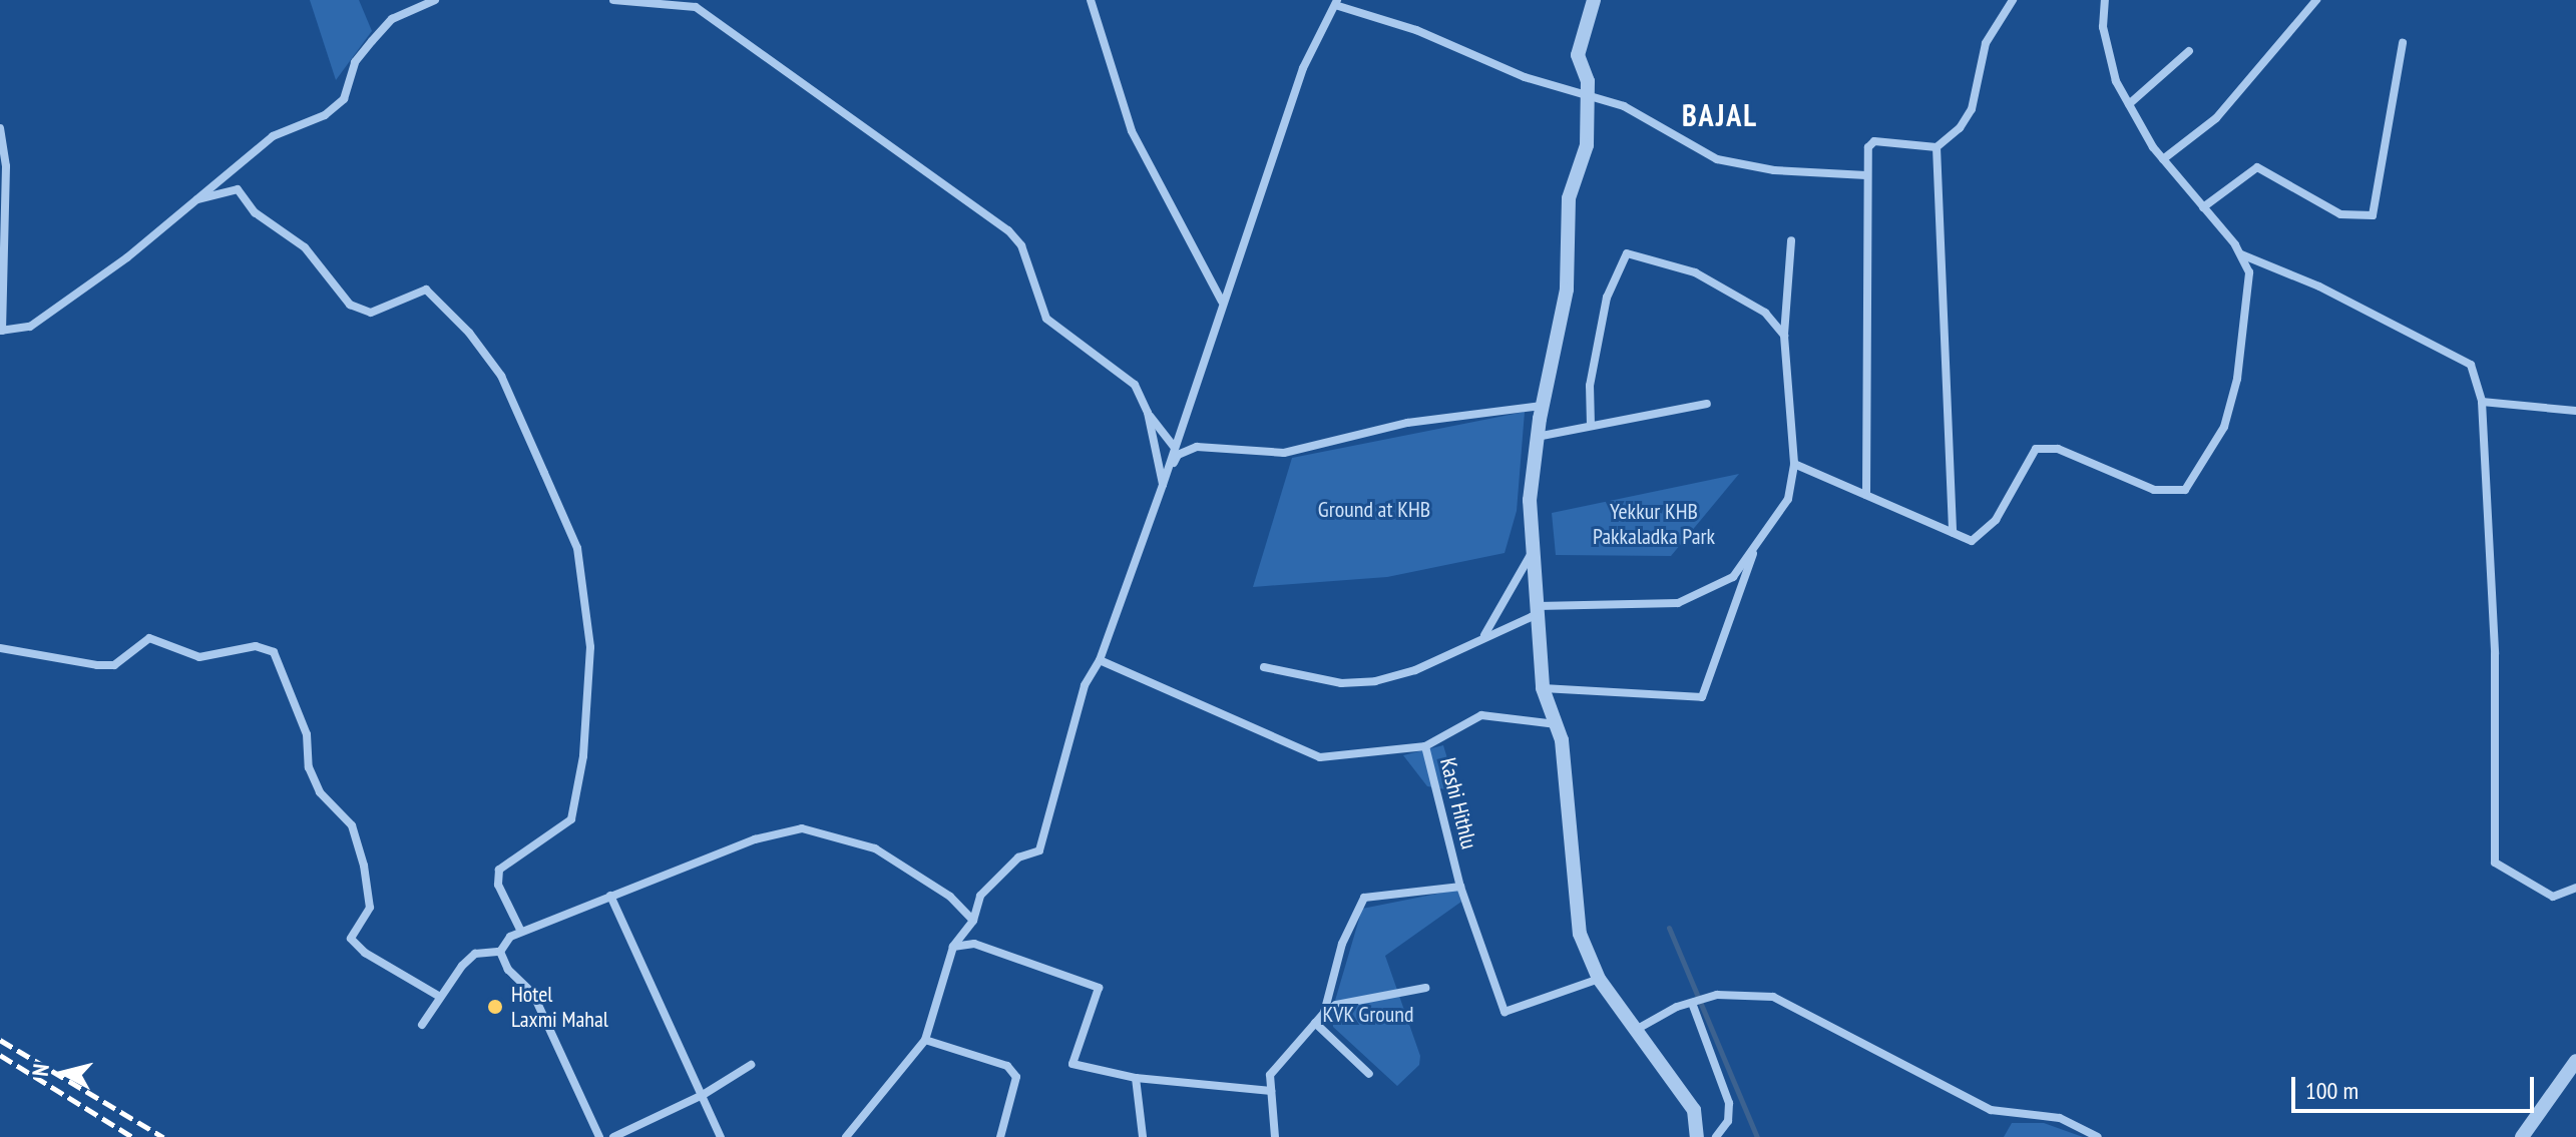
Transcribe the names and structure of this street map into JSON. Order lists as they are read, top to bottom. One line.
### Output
{"streets":{"street":["Kashi Hithlu"]},"districts":["BAJAL"],"parks":["Ground at KHB","Yekkur KHB Pakkaladka Park","KVK Ground"],"places":["Hotel Laxmi Mahal"],"scale_bar":"100 m","north":"left"}
